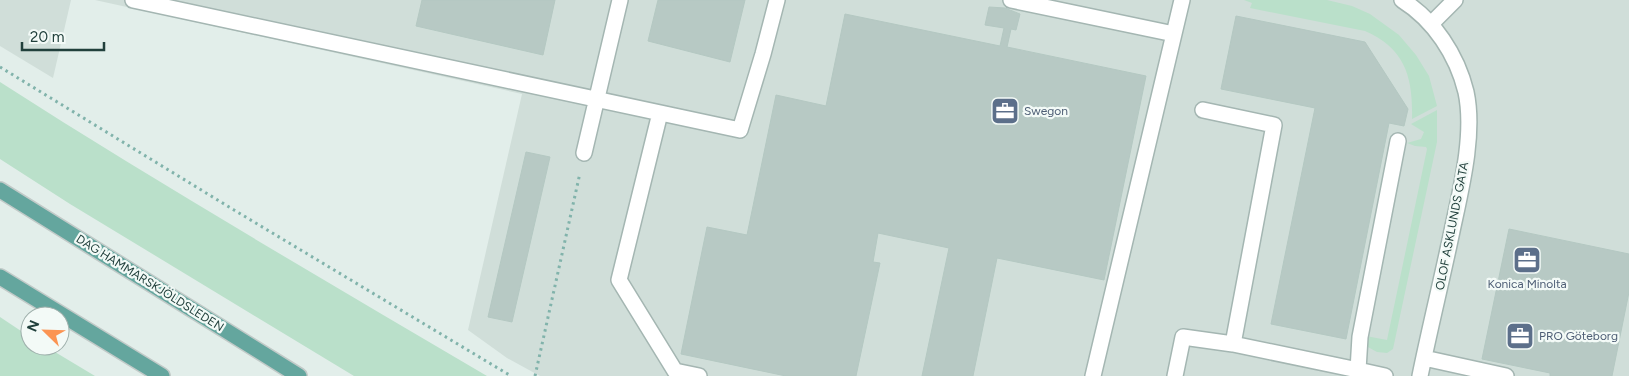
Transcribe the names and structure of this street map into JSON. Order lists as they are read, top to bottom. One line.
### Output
{"streets":{"main road":["DAG HAMMARSKJÖLDSLEDEN"],"street":["OLOF ASKLUNDS GATA"]},"places":{"office":["Swegon","Konica Minolta","PRO Göteborg"]},"scale_bar":"20 m","north":"top left"}
